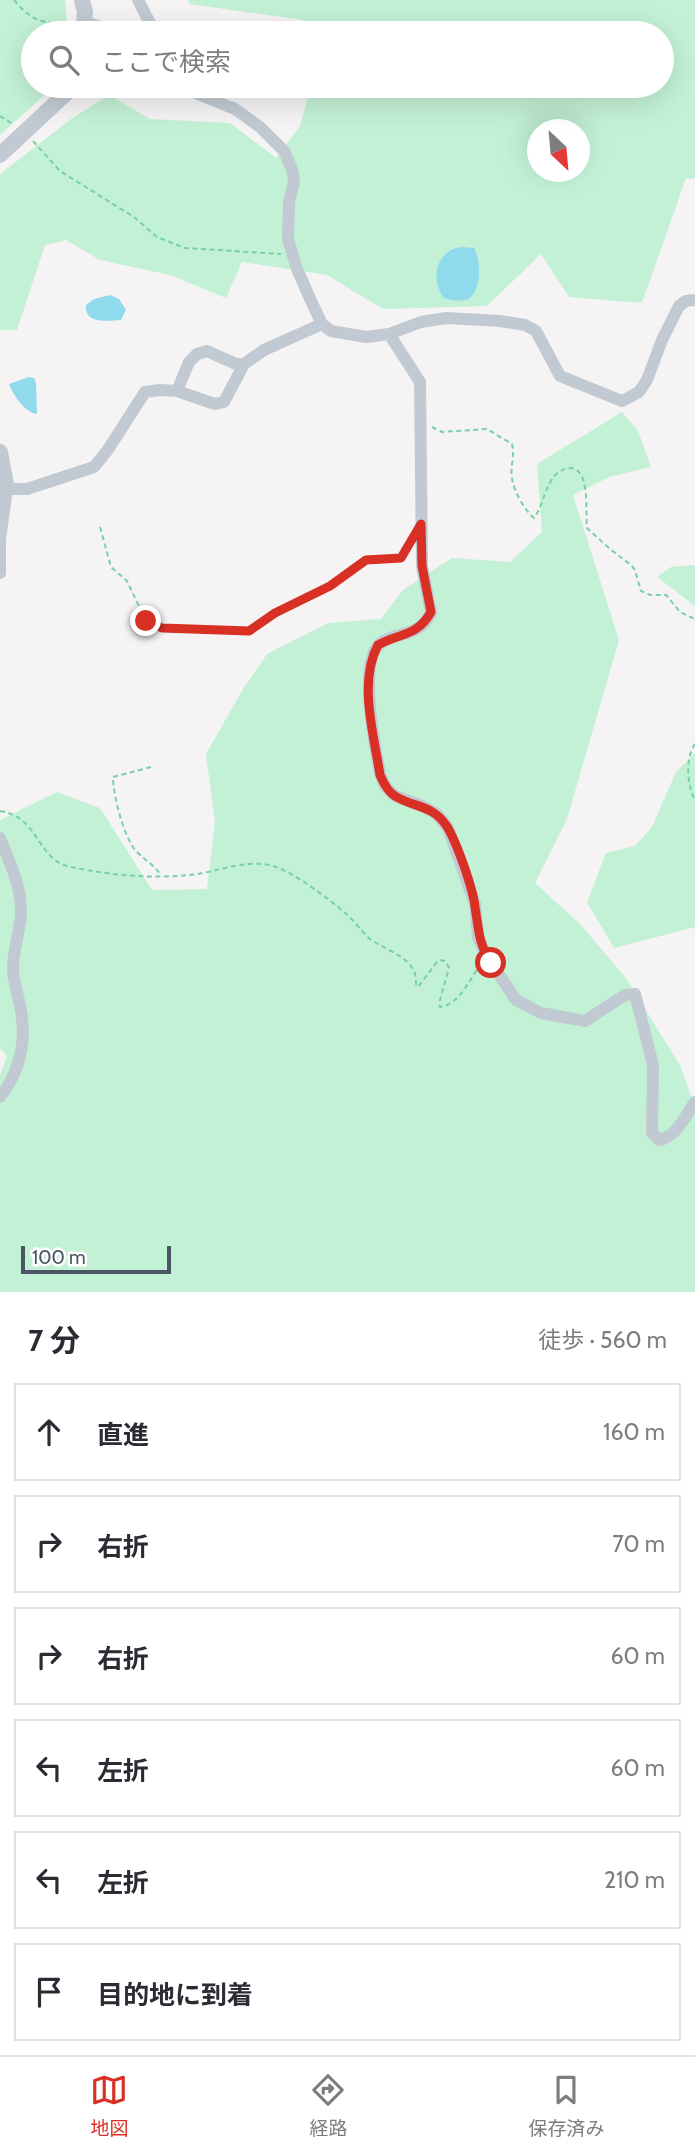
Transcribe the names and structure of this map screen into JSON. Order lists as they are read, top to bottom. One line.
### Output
{"scale_bar":"100 m","north":"bottom right","page":{"search":"ここで検索","scale":"100 m","heading":["7 分","徒歩 · 560 m"],"list":[["直進","160 m"],["右折","70 m"],["右折","60 m"],["左折","60 m"],["左折","210 m"],"目的地に到着"],"nav":["地図","経路","保存済み"]}}
